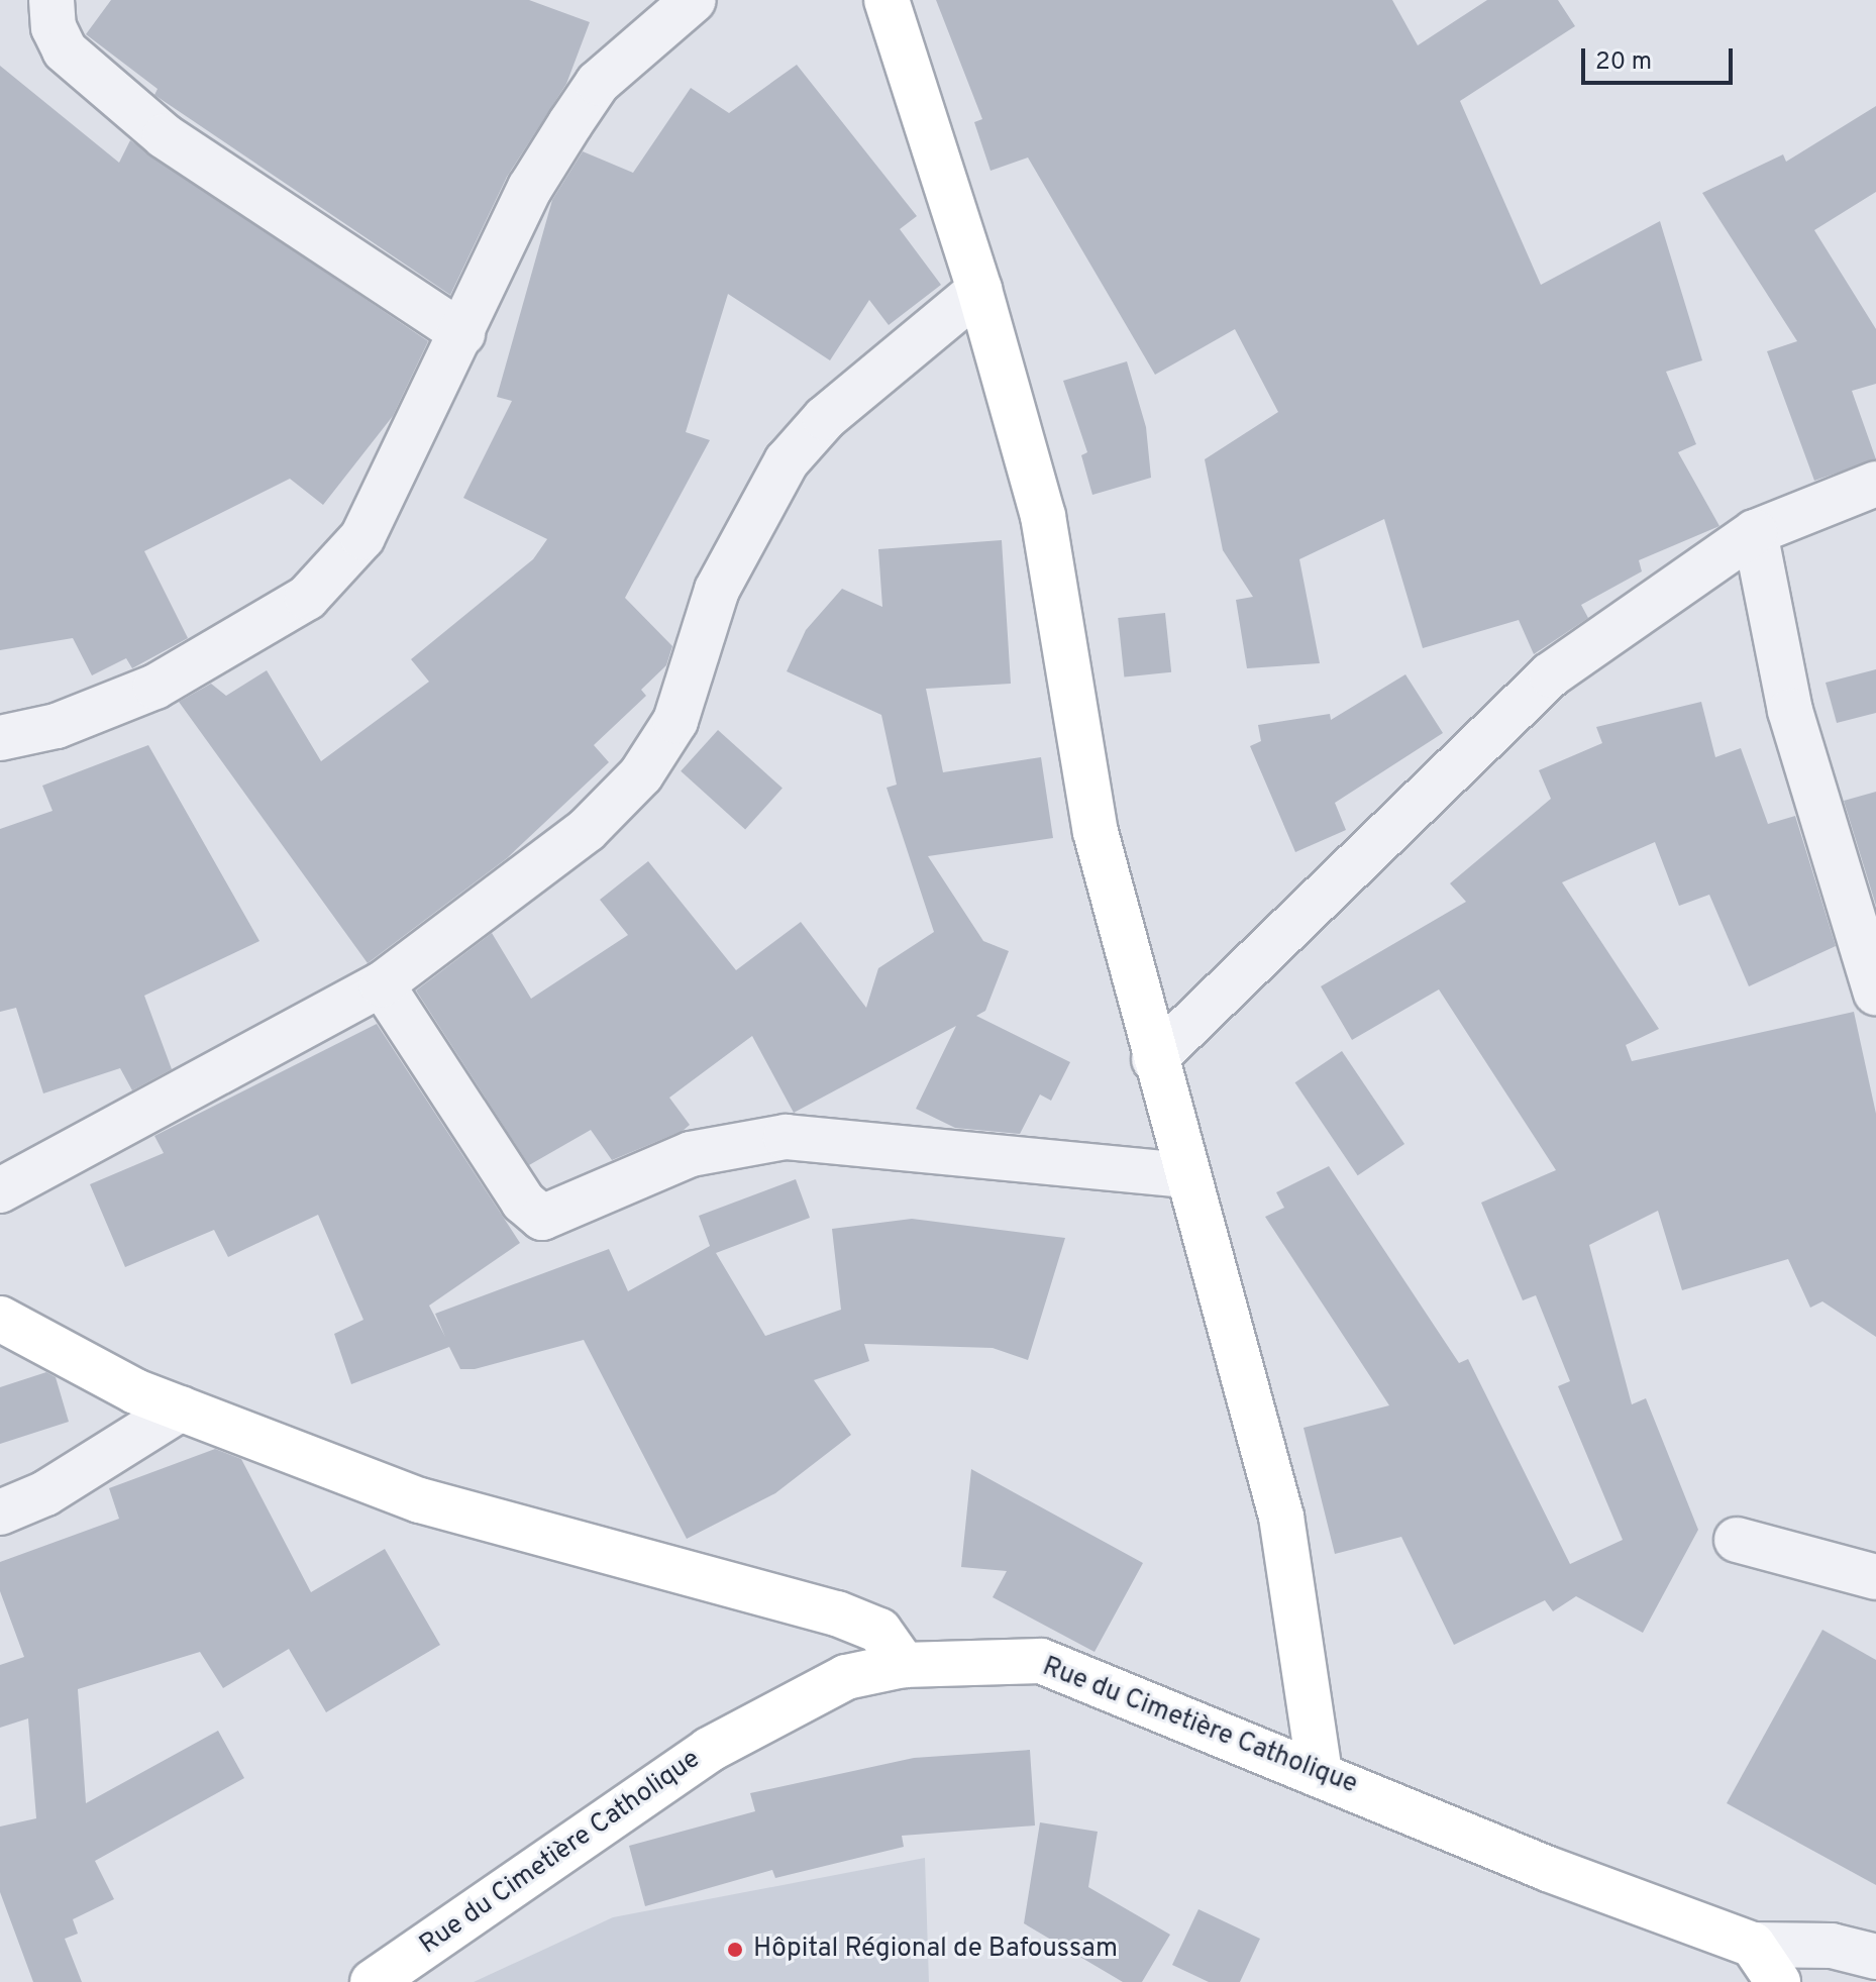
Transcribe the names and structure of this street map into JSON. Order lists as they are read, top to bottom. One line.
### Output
{"streets":{"street":["Rue du Cimetière Catholique"]},"places":["Hôpital Régional de Bafoussam"],"scale_bar":"20 m"}
